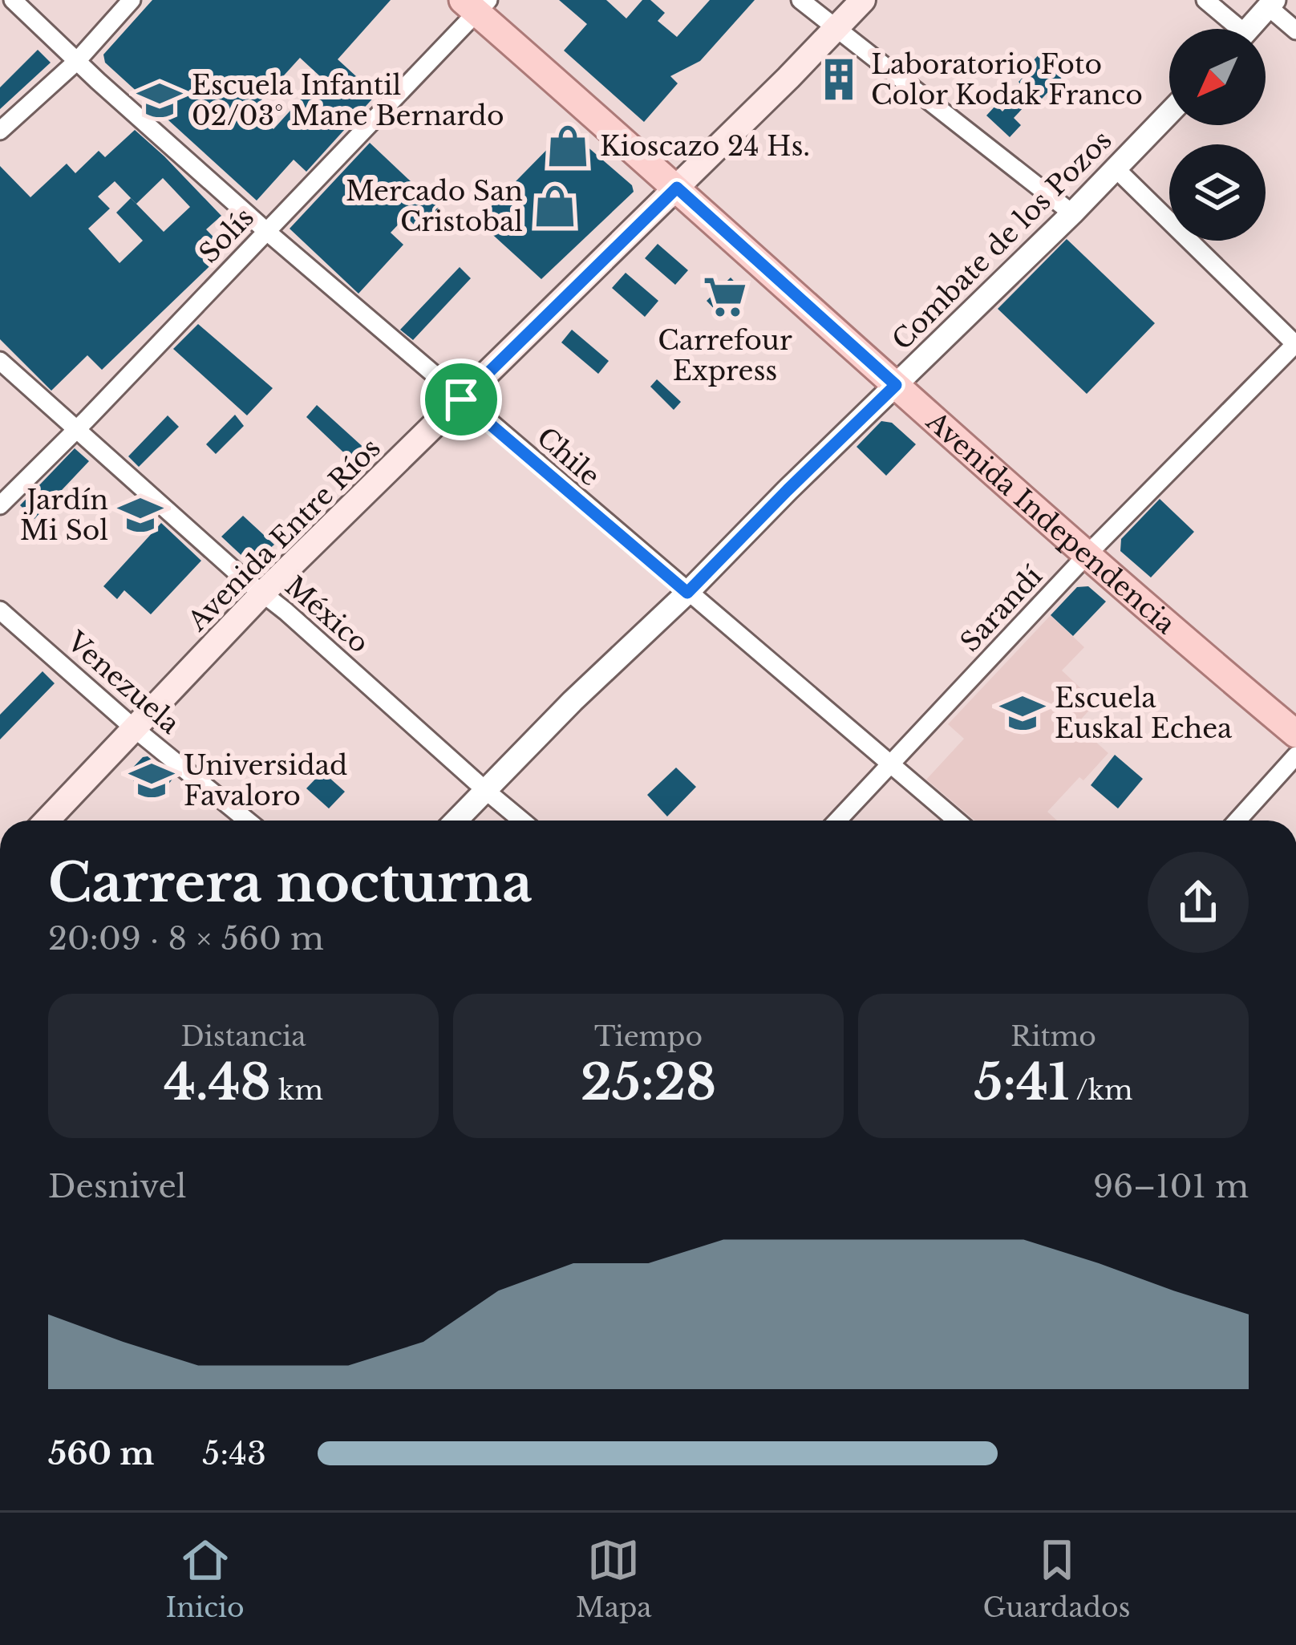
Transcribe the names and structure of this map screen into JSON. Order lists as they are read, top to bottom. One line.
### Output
{"streets":{"main road":["Avenida Independencia","Avenida Entre Ríos"],"street":["Solís","Combate de los Pozos","Chile","Sarandí","México","Venezuela"]},"crossings":[["Solís","Chile"],["Solís","Avenida Independencia"],["Solís","México"],["Combate de los Pozos","Chile"],["Combate de los Pozos","Avenida Independencia"],["Combate de los Pozos","México"],["Chile","Avenida Entre Ríos"],["Chile","Sarandí"],["Avenida Independencia","Avenida Entre Ríos"],["Avenida Independencia","Sarandí"],["Avenida Entre Ríos","México"],["Avenida Entre Ríos","Venezuela"]],"places":{"building":["Laboratorio Foto Color Kodak Franco"],"school or university":["Escuela Infantil 02/03° Mane Bernardo","Jardín Mi Sol","Escuela Euskal Echea","Universidad Favaloro"],"shop":["Kioscazo 24 Hs.","Mercado San Cristobal"],"supermarket":["Carrefour Express"]},"north":"bottom left","page":{"heading":["Carrera nocturna","20:09 · 8 × 560 m"],"stats":[["Distancia","4.48 km"],["Tiempo","25:28"],["Ritmo","5:41 /km"]],"chart":["Desnivel","96–101 m"],"list":[{"name":"560 m","note":"5:43"}],"tabs":["Inicio","Mapa","Guardados"]}}
